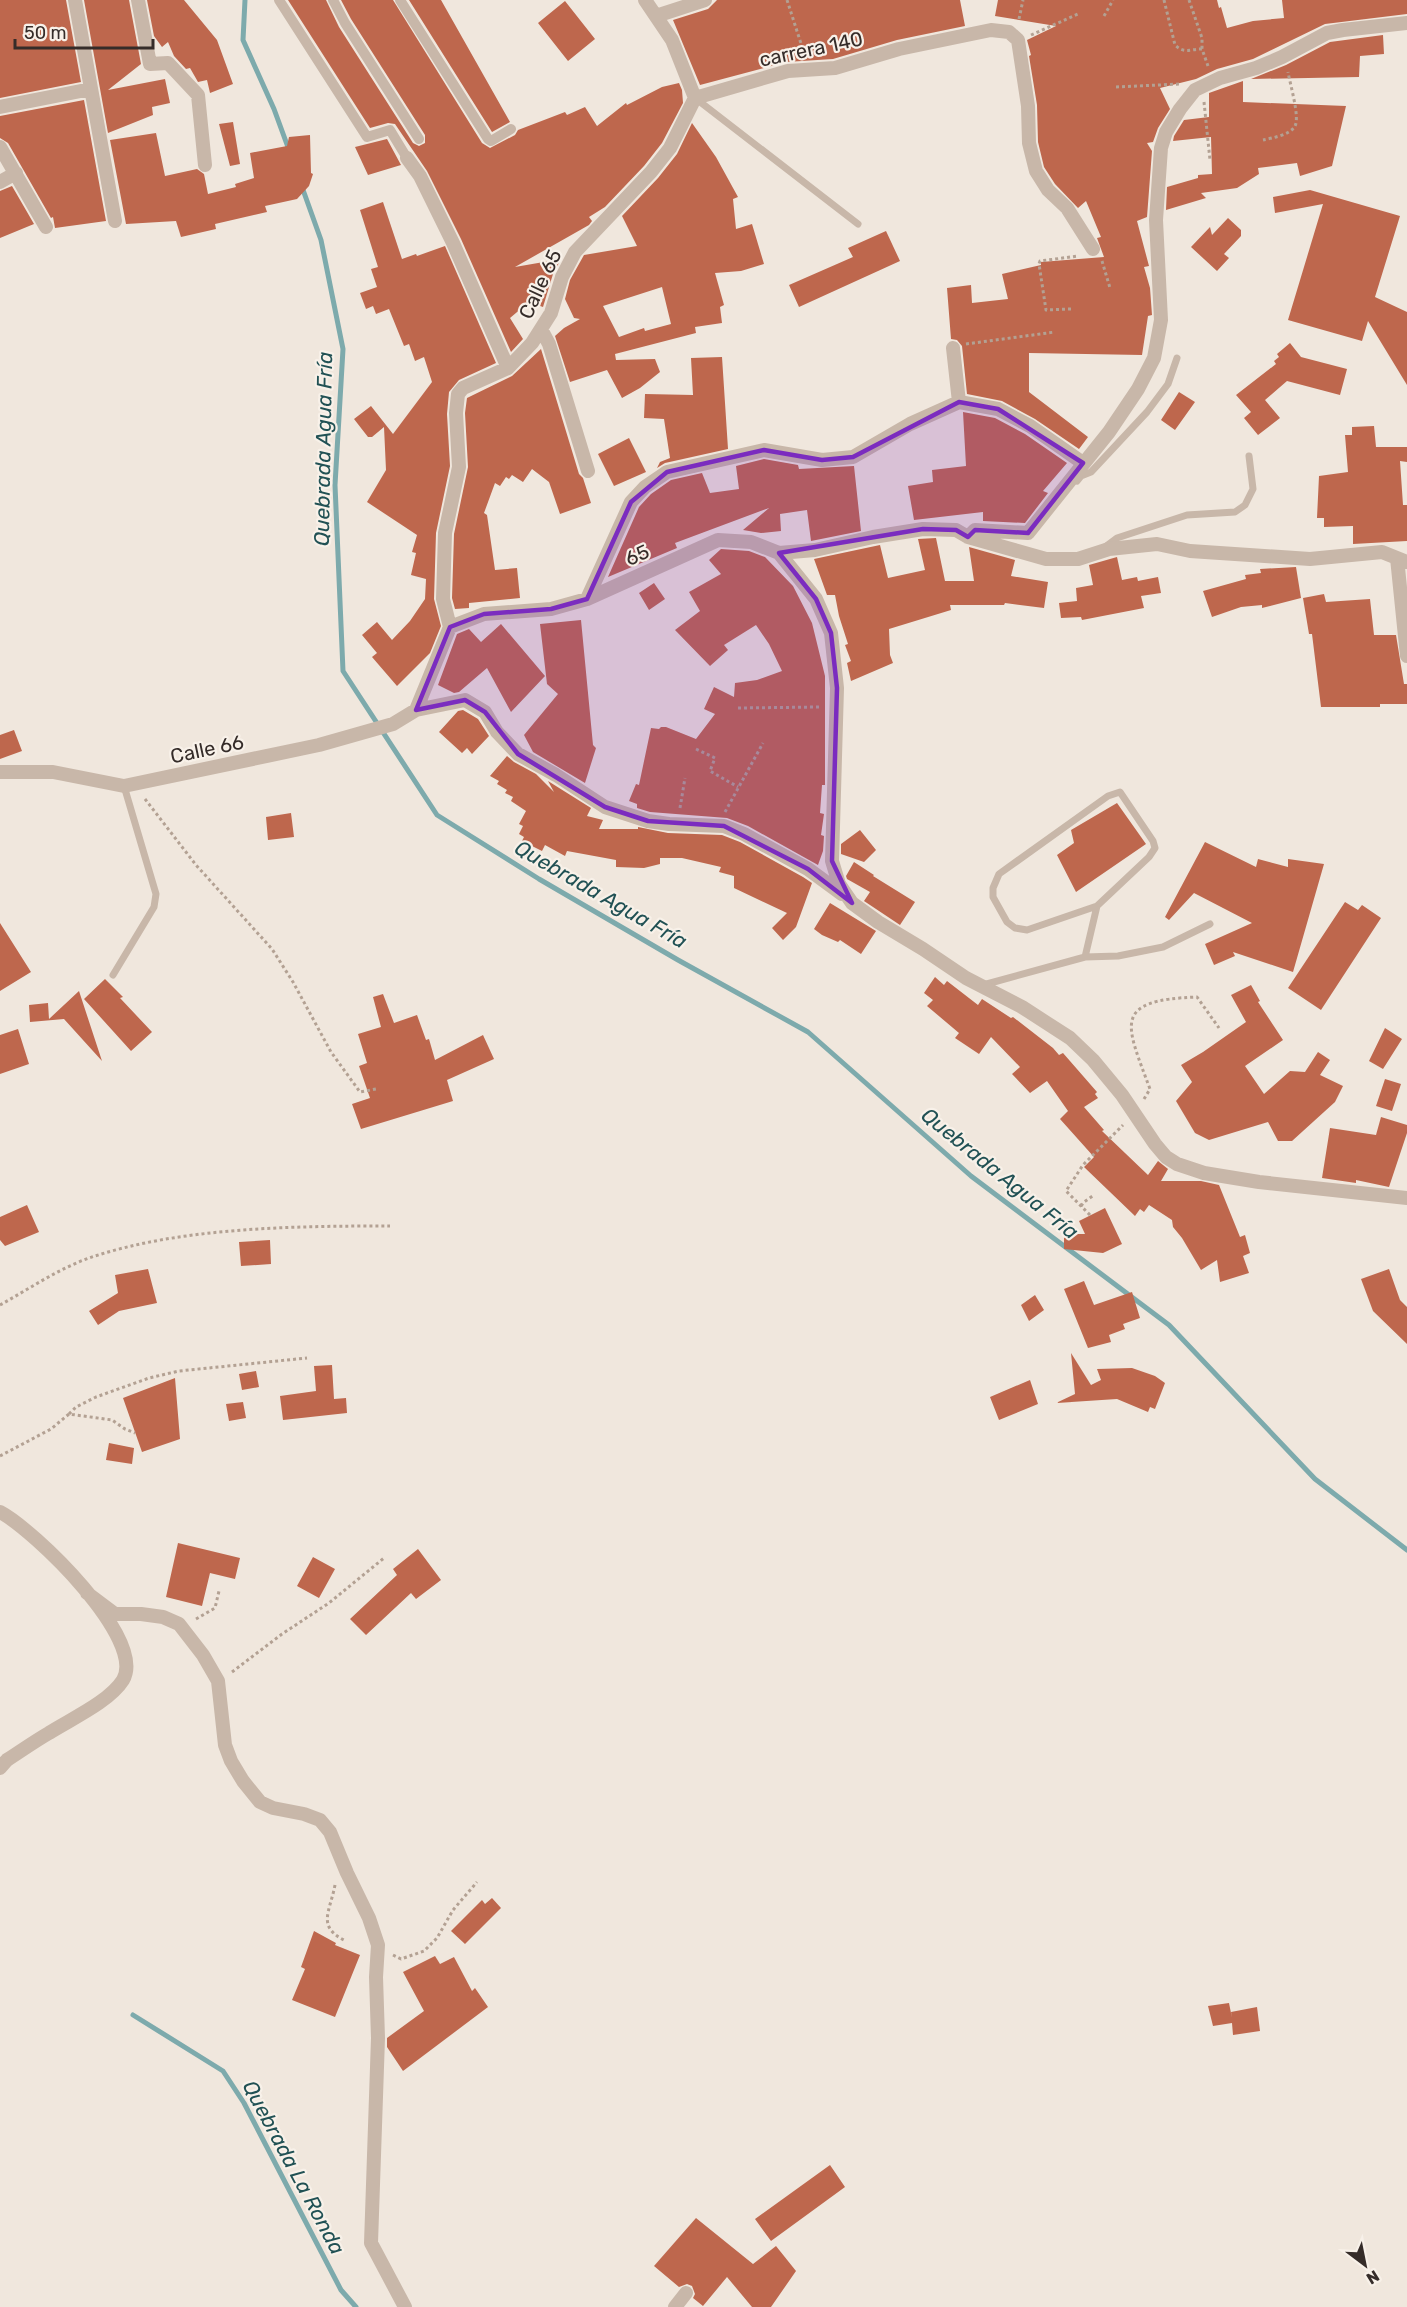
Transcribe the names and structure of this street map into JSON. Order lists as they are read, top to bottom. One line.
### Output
{"streets":{"street":["carrera 140","Calle 65","65","Calle 66"]},"crossings":[["carrera 140","Calle 65"],["Calle 65","65"],["65","Calle 66"]],"water":["Quebrada Agua Fría","Quebrada La Ronda"],"scale_bar":"50 m","north":"bottom right"}
